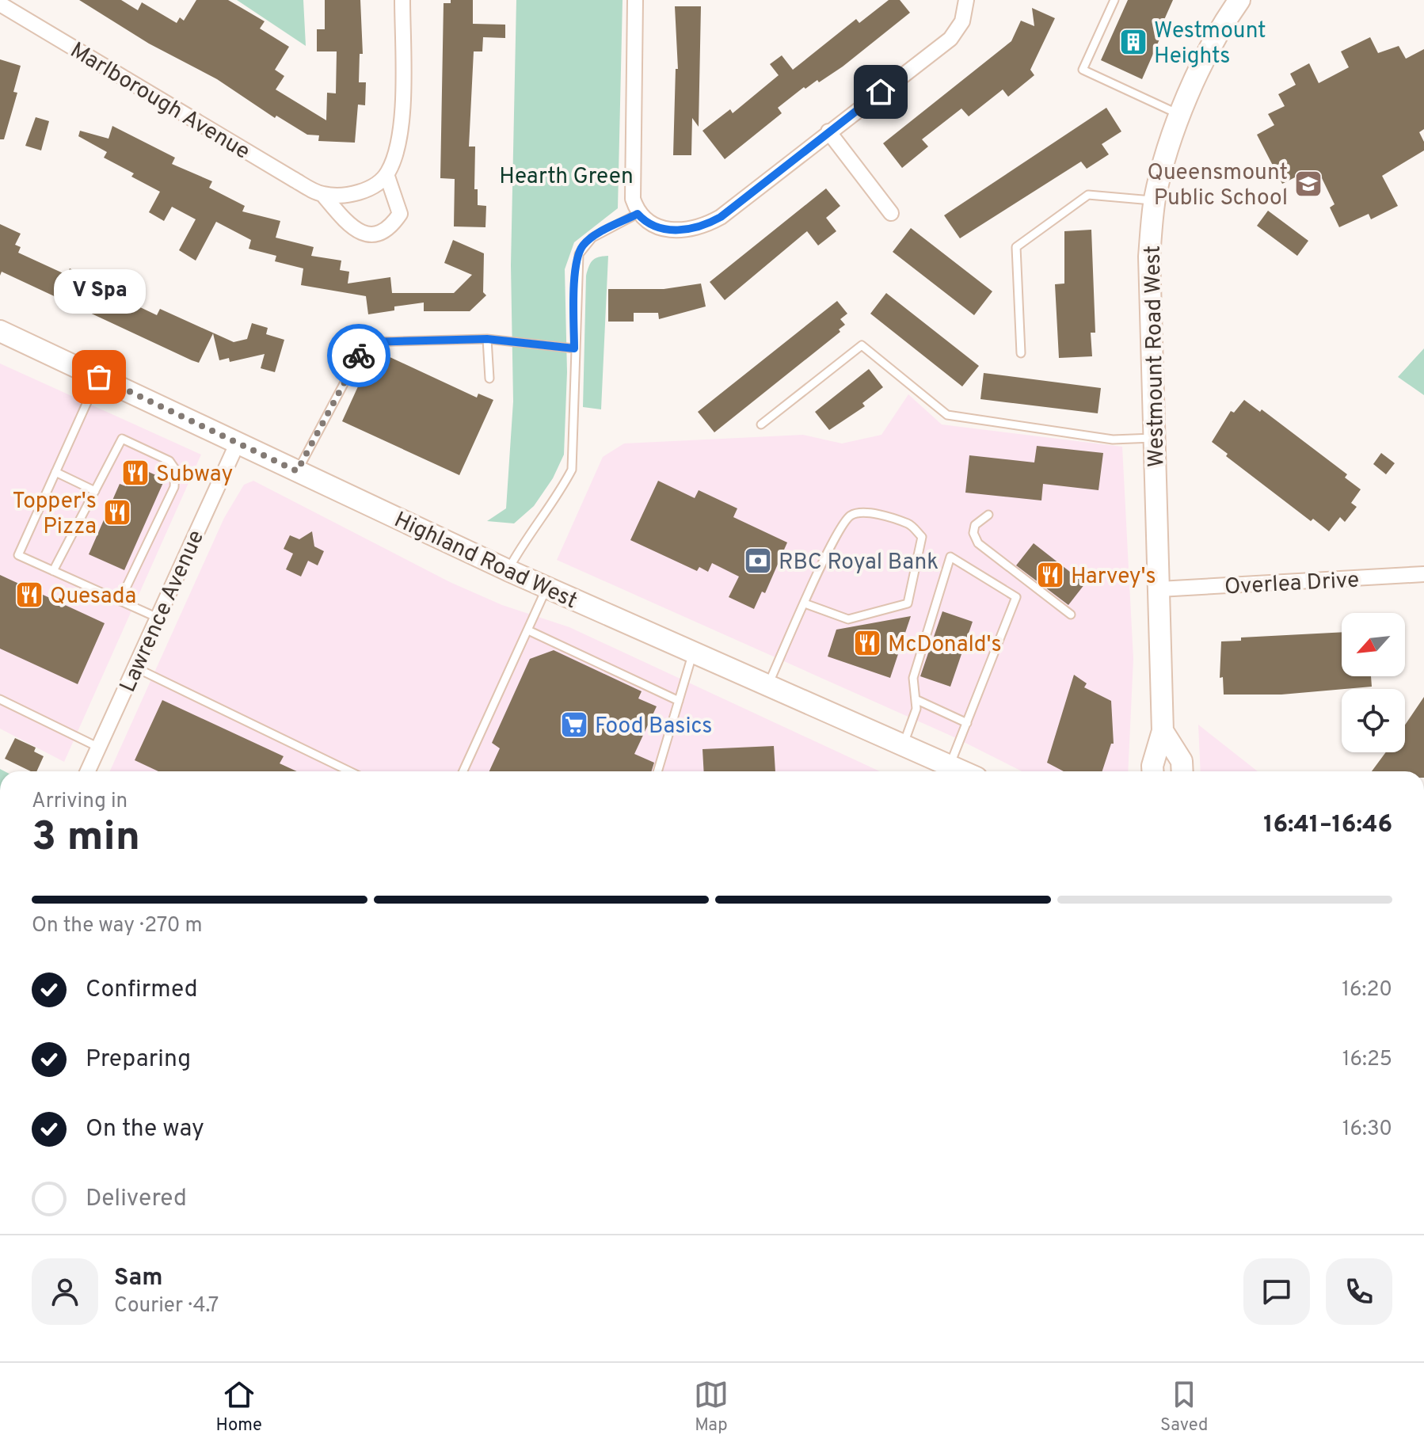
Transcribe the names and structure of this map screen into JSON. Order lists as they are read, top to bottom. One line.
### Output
{"streets":{"main road":["Westmount Road West","Highland Road West"],"street":["Marlborough Avenue","Overlea Drive","Lawrence Avenue"]},"crossings":[["Westmount Road West","Overlea Drive"],["Highland Road West","Lawrence Avenue"]],"parks":["Hearth Green"],"places":{"building":["Westmount Heights"],"school or university":["Queensmount Public School"],"other":["V Spa"],"restaurant":["Subway","Topper's Pizza","Harvey's","Quesada","McDonald's"],"bank":["RBC Royal Bank"],"supermarket":["Food Basics"]},"north":"bottom left","page":{"bubble":"V Spa","heading":["3 min","Arriving in","16:41–16:46"],"panel":["Sam","Courier · 4.7"],"bar":"On the way · 270 m","list":[["Confirmed","16:20"],["Preparing","16:25"],["On the way","16:30"],"Delivered"],"tabs":["Home","Map","Saved"]}}
